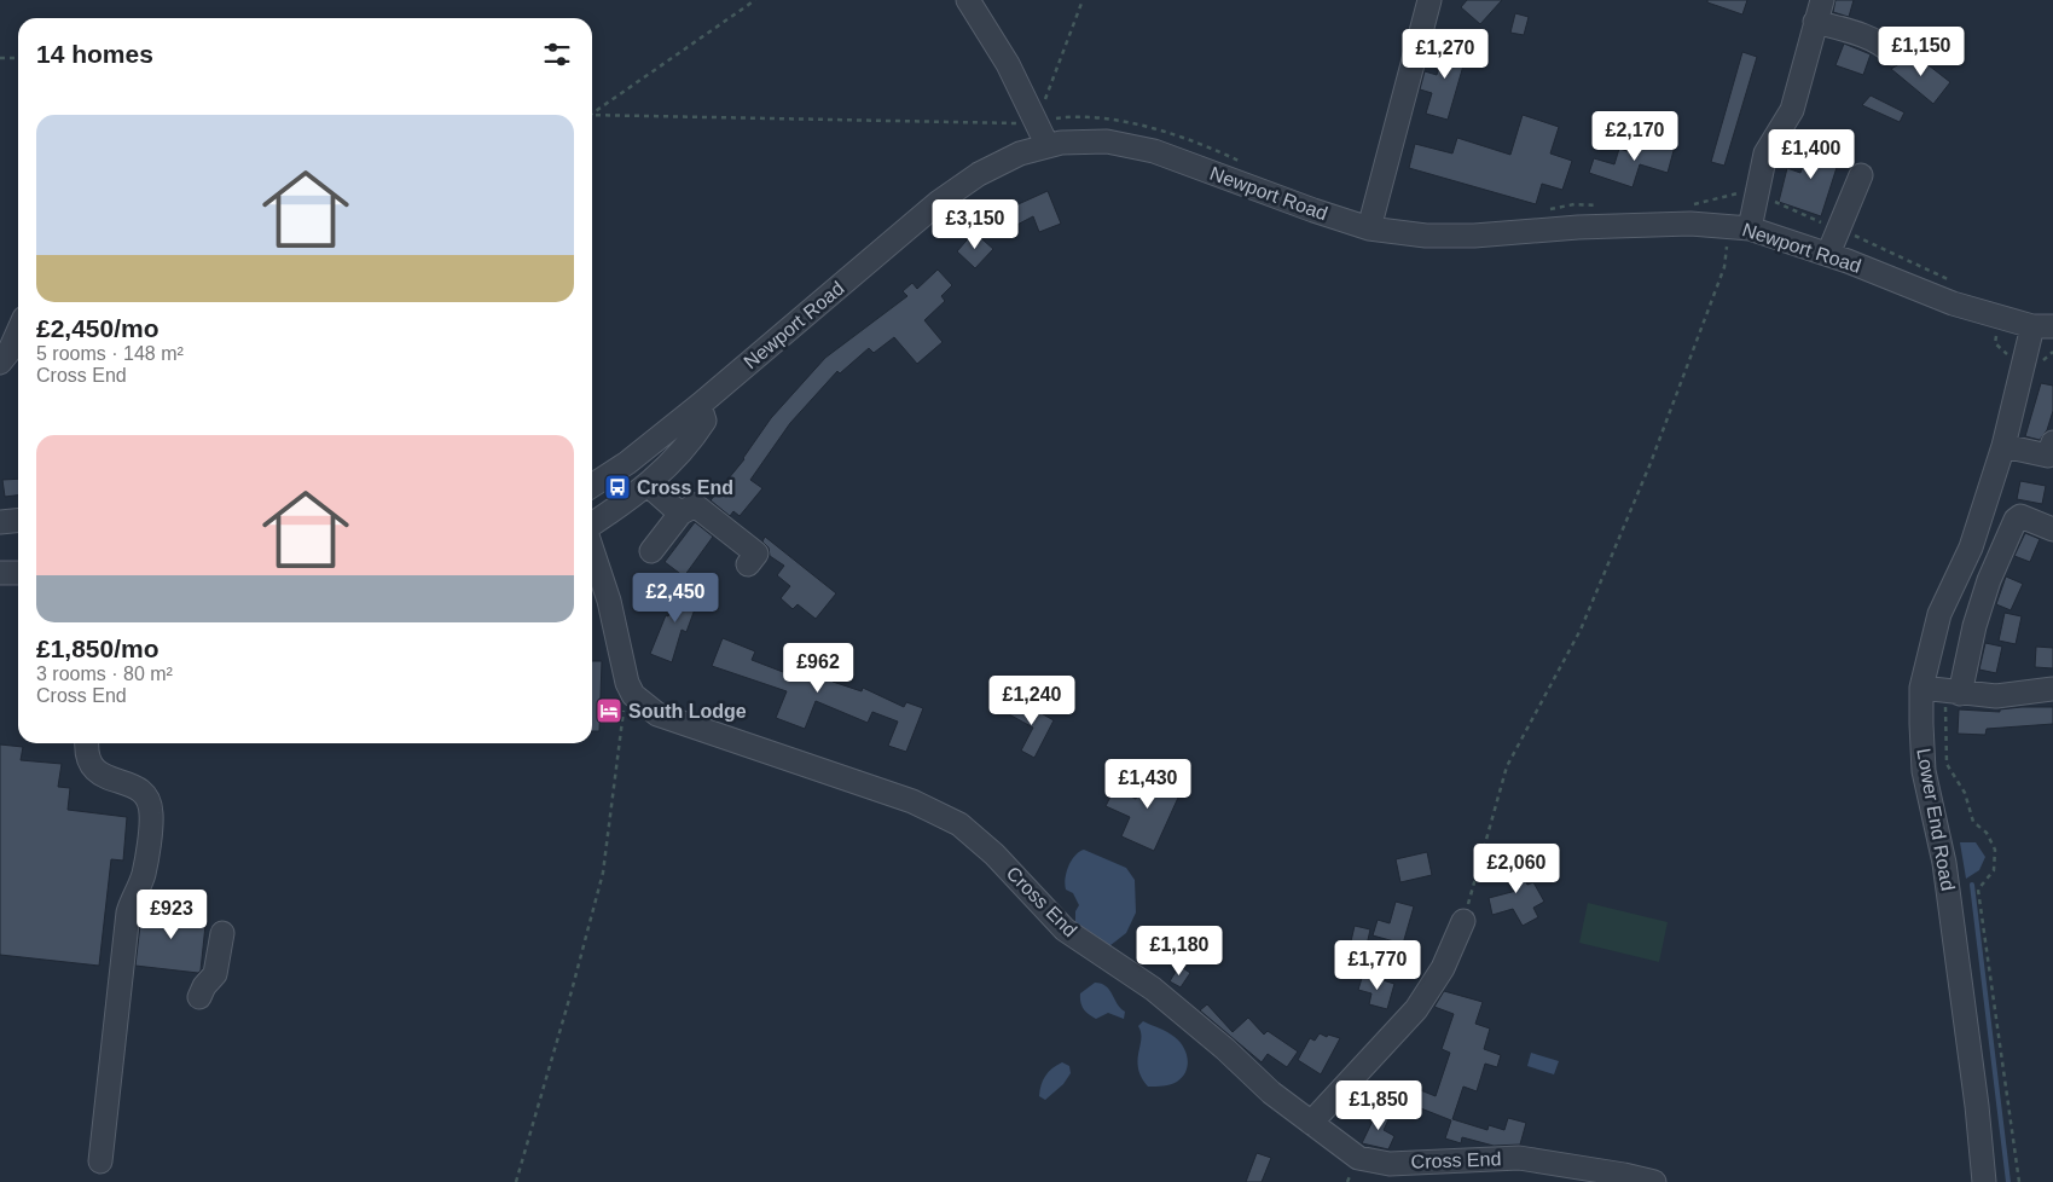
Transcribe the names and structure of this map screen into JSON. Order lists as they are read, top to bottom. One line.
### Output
{"streets":{"street":["Newport Road","Lower End Road","Cross End"]},"crossings":[["Newport Road","Lower End Road"]],"places":{"bus stop":["Cross End"],"hotel":["South Lodge"]},"page":{"heading":"14 homes","price":["£1,150","£1,270","£2,170","£1,400","£3,150","£2,450","£962","£1,240","£1,430","£2,060","£923","£1,180","£1,770","£1,850"],"list":[{"name":"£2,450/mo","note":"5 rooms · 148 m² · Cross End"},{"name":"£1,850/mo","note":"3 rooms · 80 m² · Cross End"}]}}
